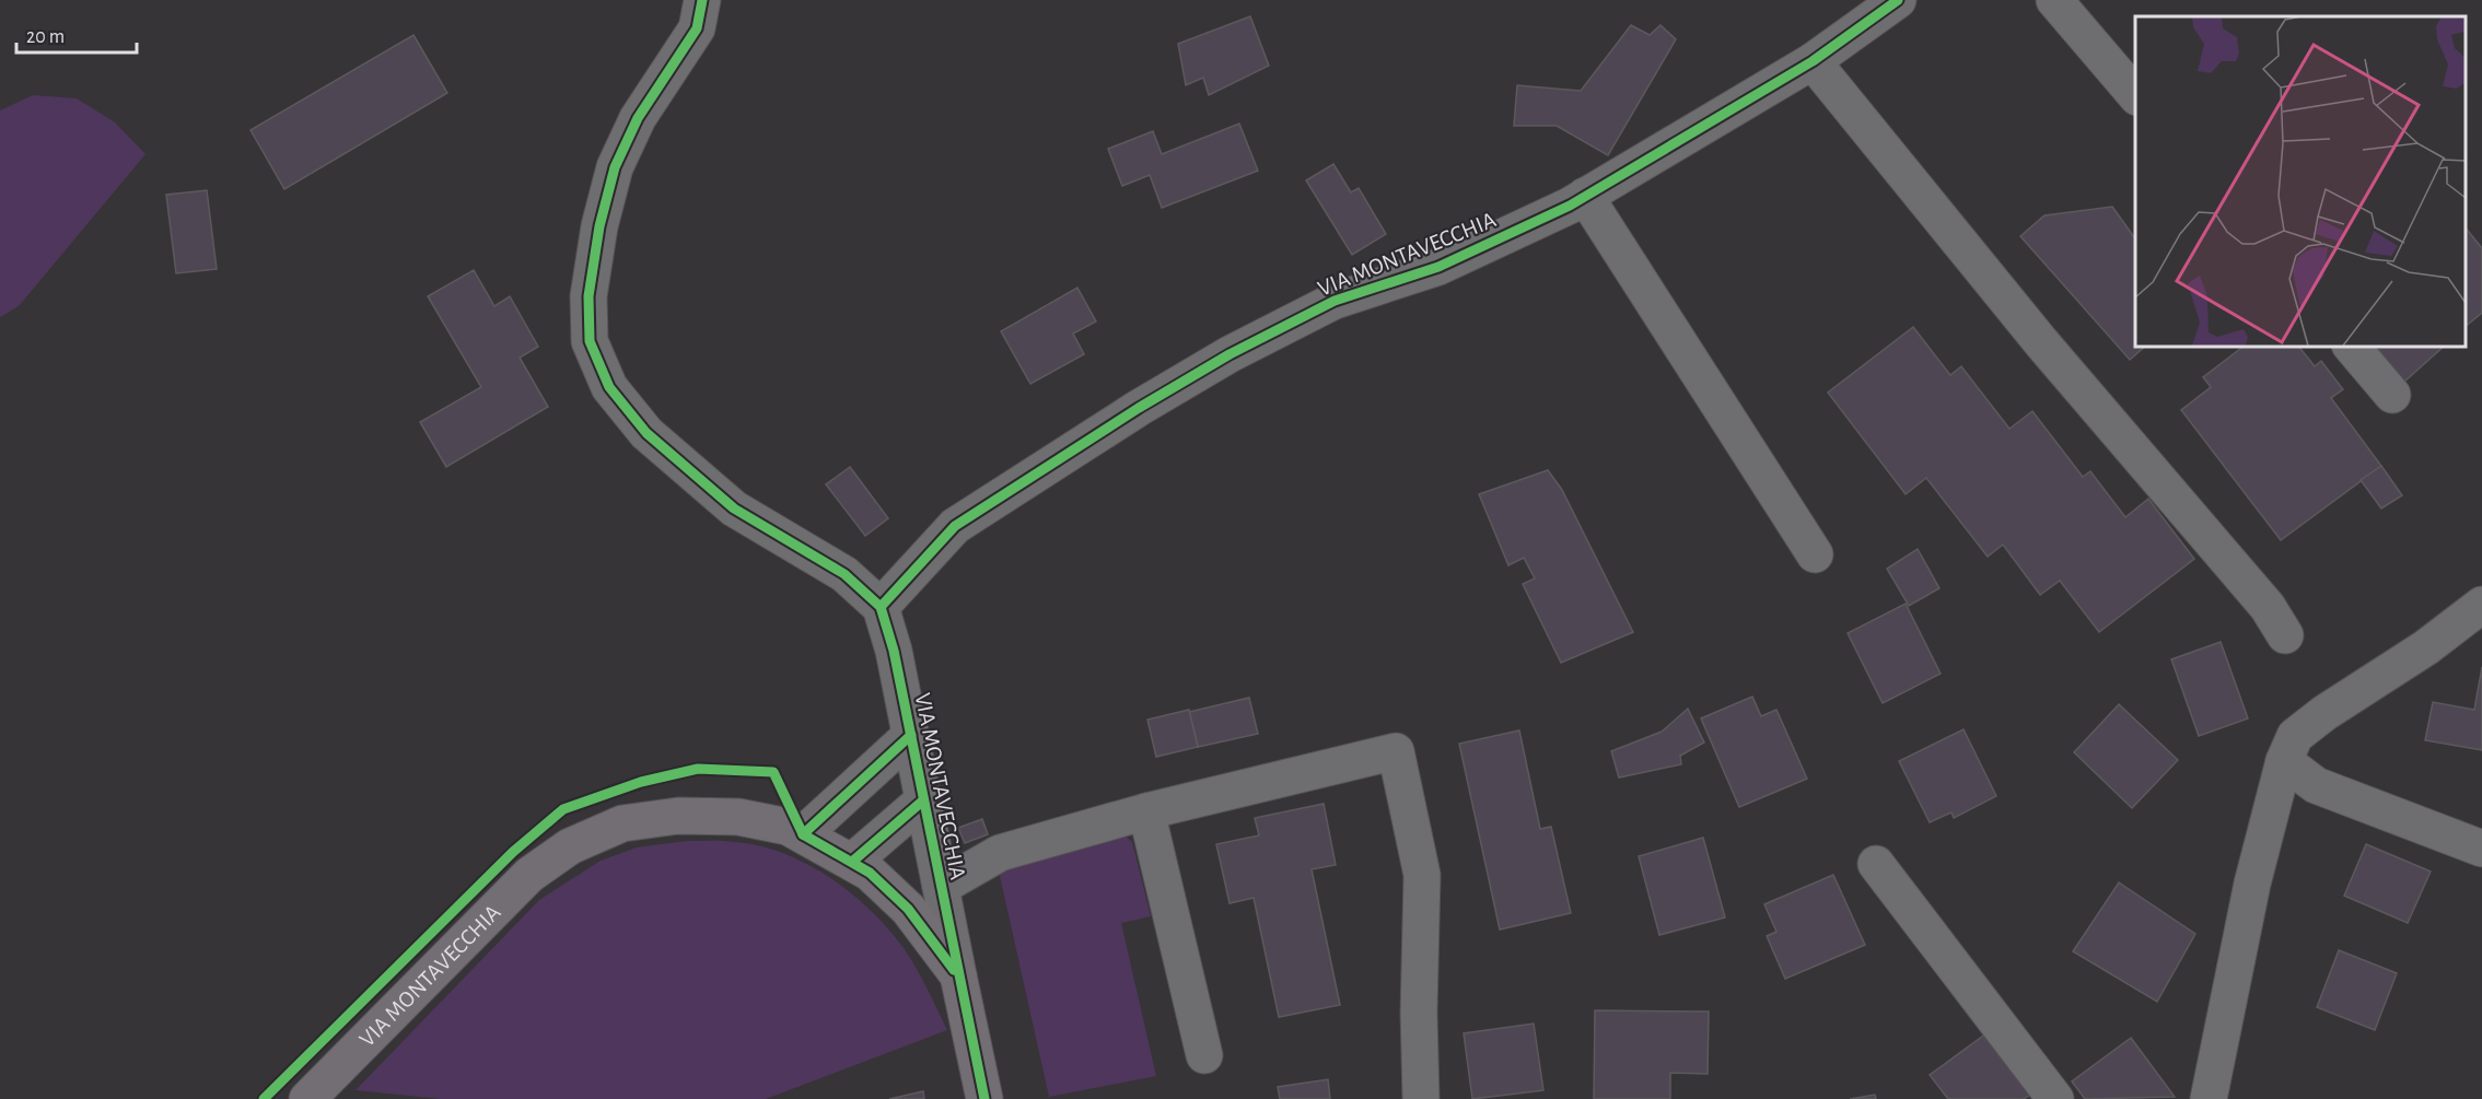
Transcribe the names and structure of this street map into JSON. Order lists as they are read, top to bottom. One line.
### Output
{"streets":{"main road":["VIA MONTAVECCHIA"]},"scale_bar":"20 m"}
